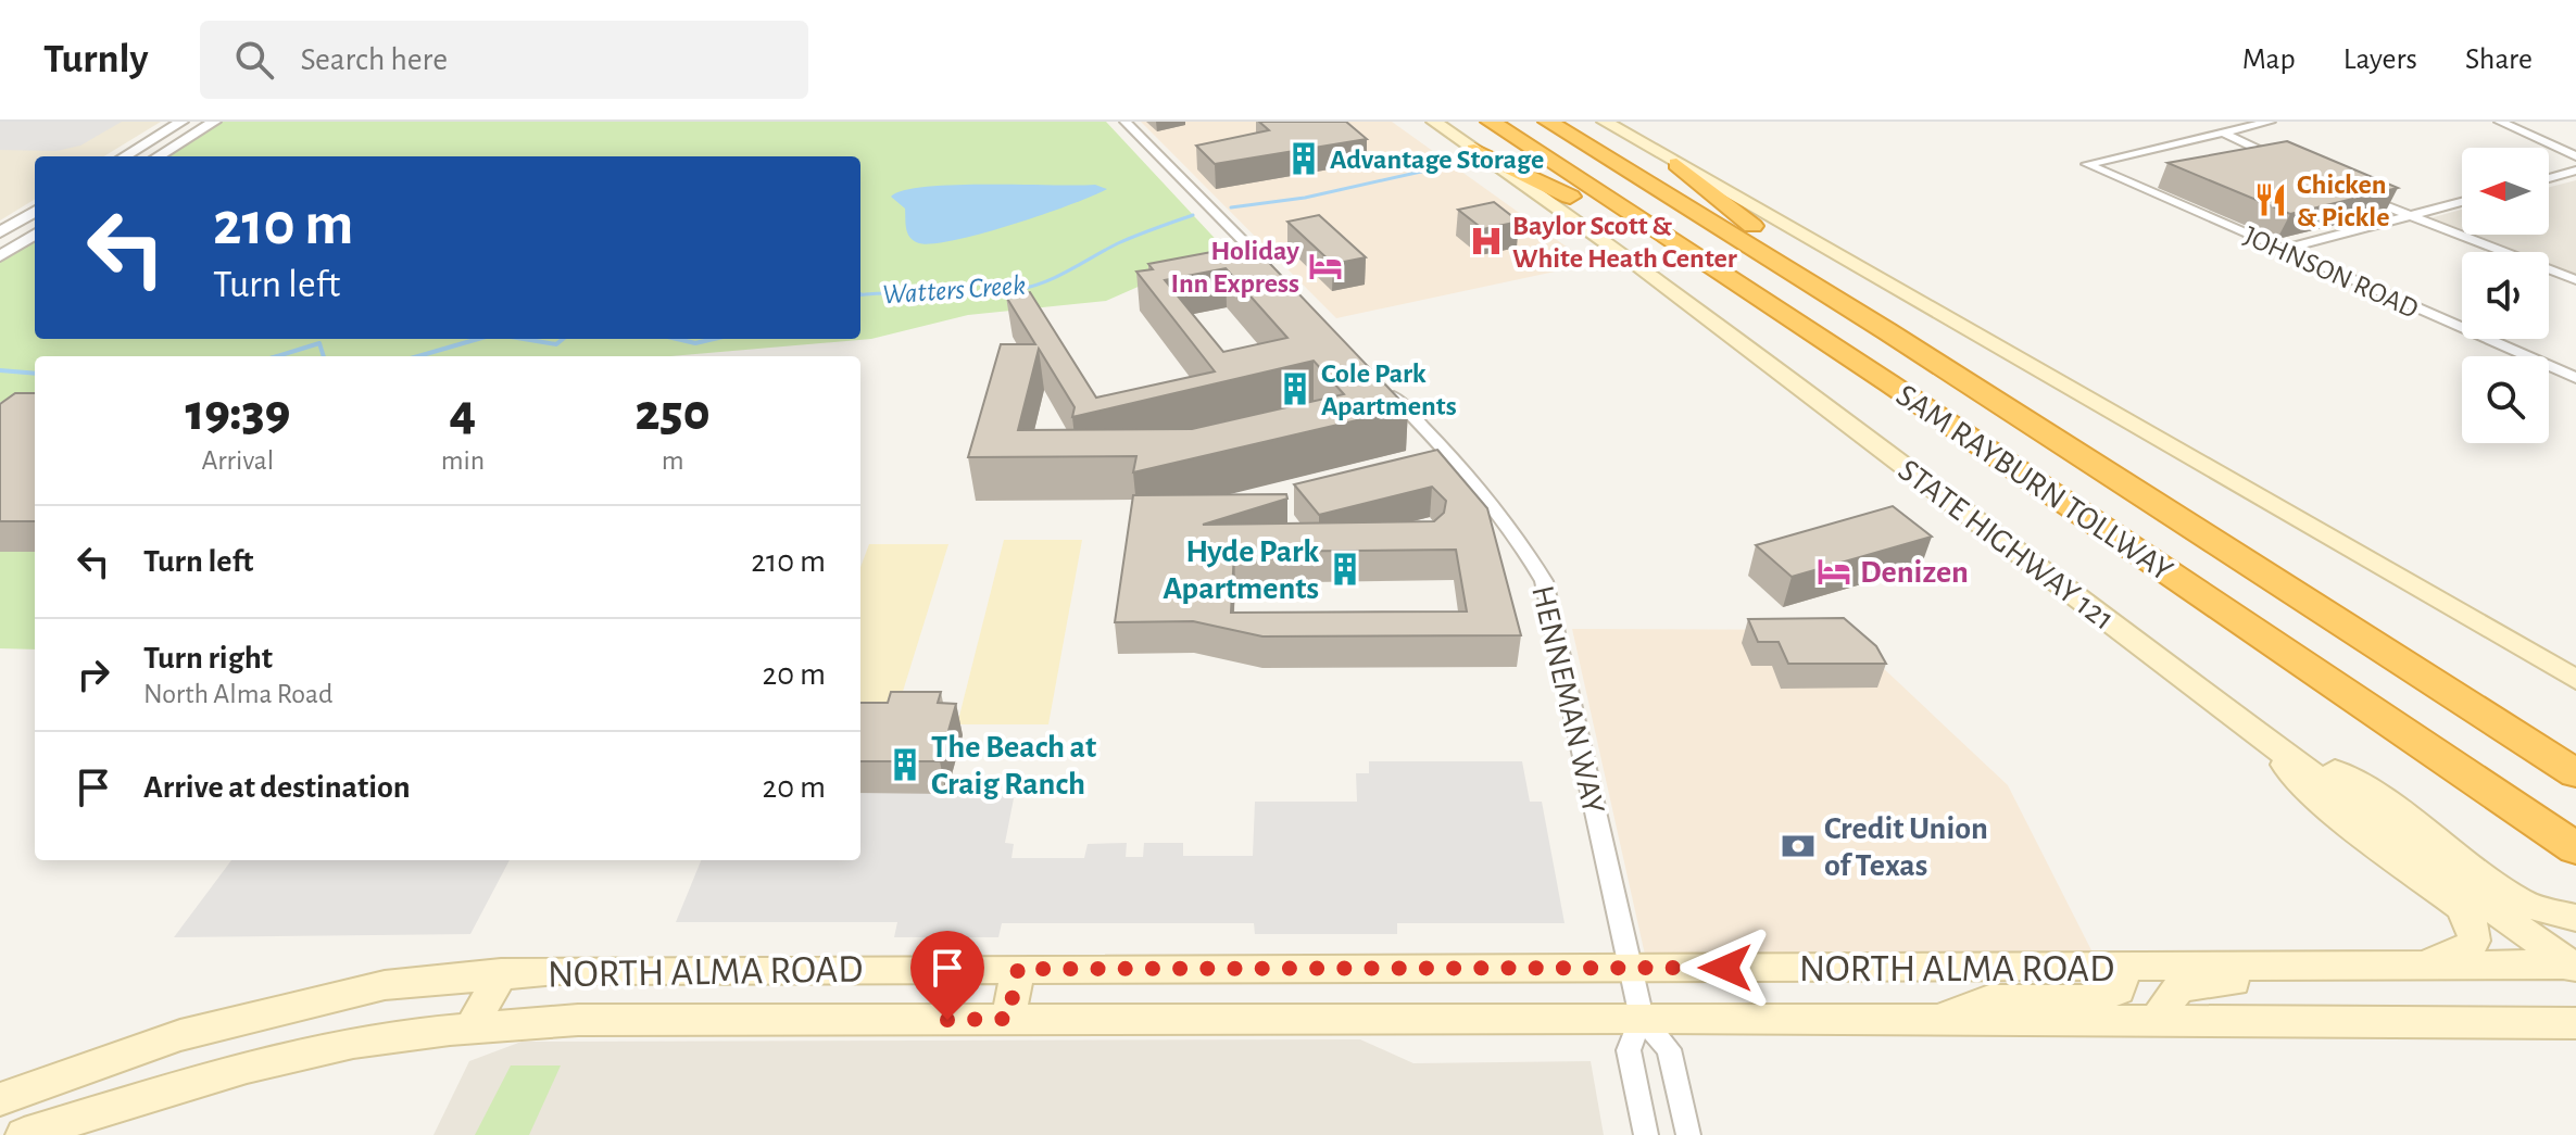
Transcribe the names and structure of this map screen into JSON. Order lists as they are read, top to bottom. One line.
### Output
{"streets":{"highway":["SAM RAYBURN TOLLWAY"],"main road":["STATE HIGHWAY 121","NORTH ALMA ROAD"],"street":["JOHNSON ROAD","HENNEMAN WAY"]},"crossings":[["STATE HIGHWAY 121","NORTH ALMA ROAD"],["HENNEMAN WAY","NORTH ALMA ROAD"]],"water":["Watters Creek"],"places":{"building":["Advantage Storage","Cole Park Apartments","Hyde Park Apartments","The Beach at Craig Ranch"],"restaurant":["Chicken & Pickle"],"hospital":["Baylor Scott & White Heath Center"],"hotel":["Holiday Inn Express","Denizen"],"bank":["Credit Union of Texas"]},"north":"left","page":{"header":"Turnly","search":"Search here","nav":["Map","Layers","Share"],"turn":["210 m","Turn left"],"eta":["19:39","Arrival","4","min","250","m"],"list":[{"name":"Turn left","value":"210 m"},{"name":"Turn right","note":"North Alma Road","value":"20 m"},{"name":"Arrive at destination","value":"20 m"}]}}
